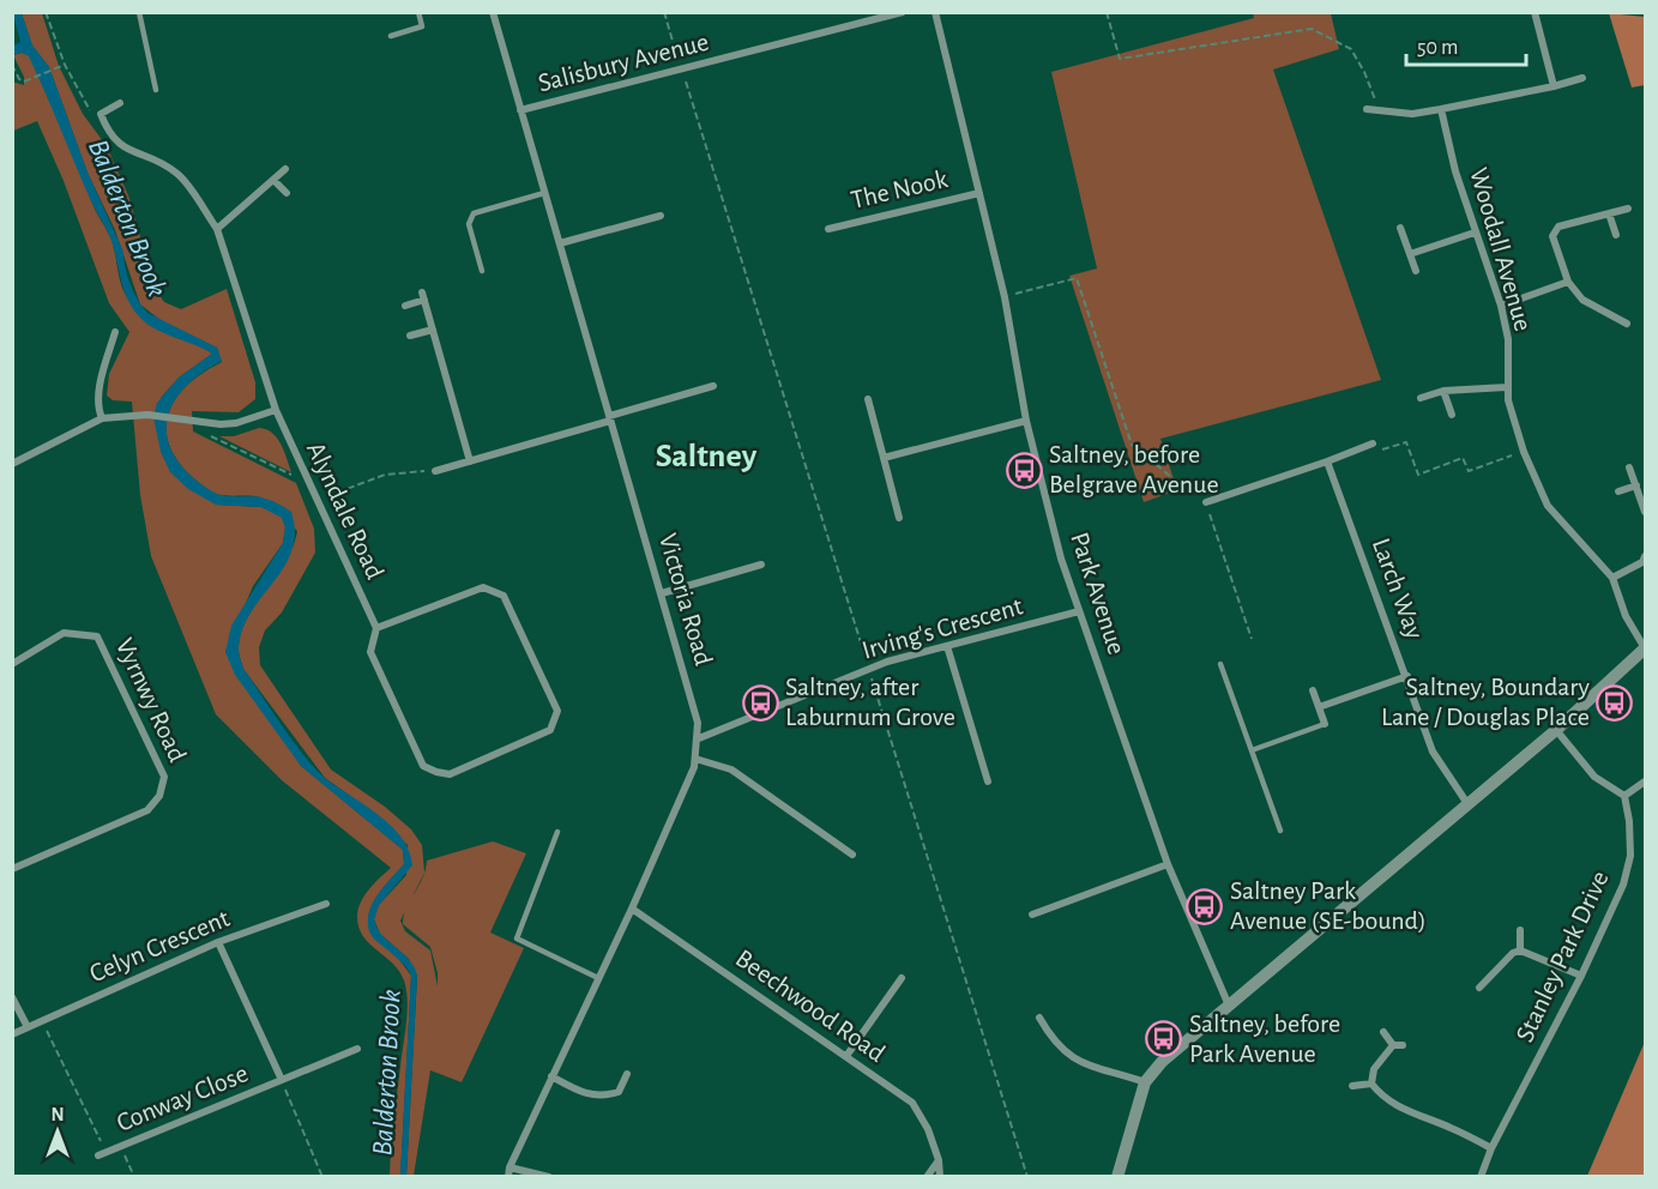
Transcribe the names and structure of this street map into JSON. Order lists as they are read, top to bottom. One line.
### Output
{"streets":{"street":["Salisbury Avenue","The Nook","Woodall Avenue","Alyndale Road","Larch Way","Park Avenue","Victoria Road","Irving's Crescent","Vyrnwy Road","Celyn Crescent","Stanley Park Drive","Beechwood Road","Conway Close"]},"crossings":[["Salisbury Avenue","Victoria Road"],["The Nook","Park Avenue"],["Park Avenue","Irving's Crescent"],["Victoria Road","Irving's Crescent"],["Victoria Road","Beechwood Road"],["Celyn Crescent","Conway Close"]],"districts":["Saltney"],"water":["Balderton Brook"],"places":{"bus stop":["Saltney, before Belgrave Avenue","Saltney, after Laburnum Grove","Saltney, Boundary Lane / Douglas Place","Saltney Park Avenue (SE-bound)","Saltney, before Park Avenue"]},"scale_bar":"50 m","north":"top"}
